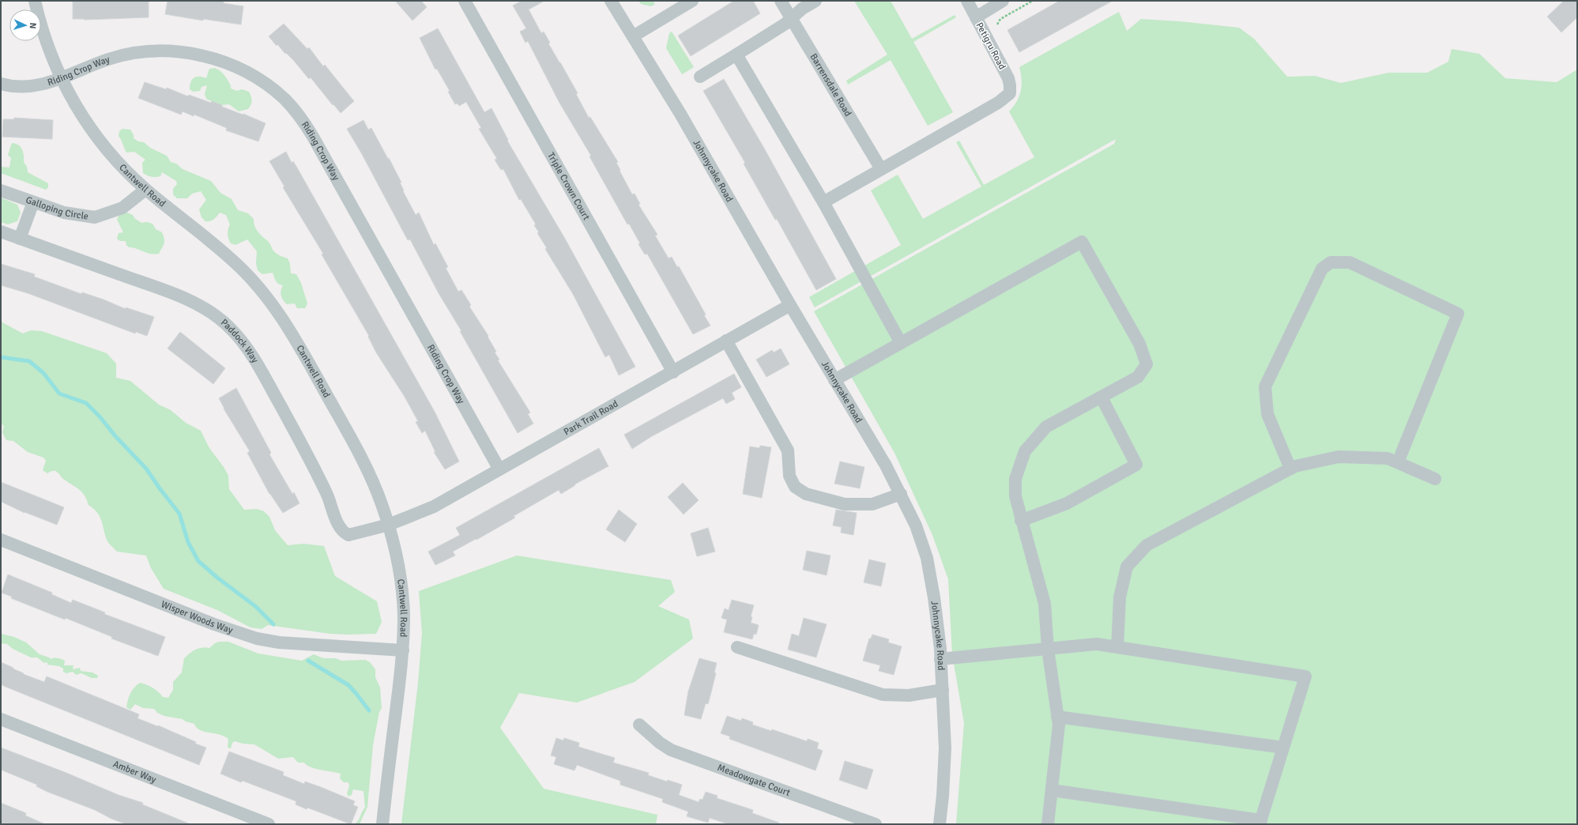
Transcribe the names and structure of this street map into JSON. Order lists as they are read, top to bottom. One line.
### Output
{"streets":{"street":["Petigru Road","Riding Crop Way","Barrensdale Road","Johnnycake Road","Cantwell Road","Triple Crown Court","Galloping Circle","Paddock Way","Park Trail Road","Wisper Woods Way","Amber Way","Meadowgate Court"]},"crossings":[["Petigru Road","Barrensdale Road"],["Riding Crop Way","Cantwell Road"],["Riding Crop Way","Park Trail Road"],["Johnnycake Road","Park Trail Road"],["Cantwell Road","Galloping Circle"],["Cantwell Road","Paddock Way"],["Cantwell Road","Park Trail Road"],["Cantwell Road","Wisper Woods Way"],["Triple Crown Court","Park Trail Road"],["Paddock Way","Park Trail Road"]],"north":"right"}
